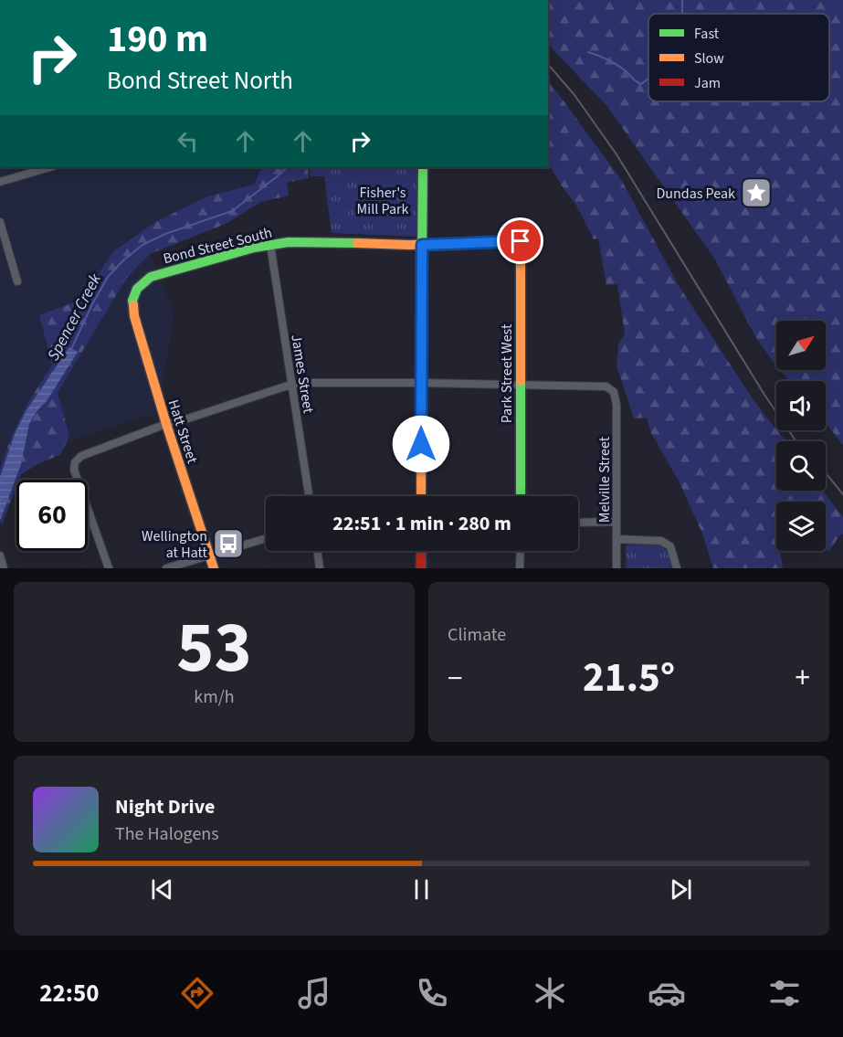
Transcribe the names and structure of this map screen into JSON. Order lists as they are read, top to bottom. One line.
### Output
{"streets":{"street":["Bond Street South","James Street","Park Street West","Hatt Street","Melville Street"]},"crossings":[["Bond Street South","James Street"],["Bond Street South","Park Street West"],["Bond Street South","Hatt Street"],["Park Street West","Melville Street"]],"water":["Spencer Creek"],"parks":["Fisher's Mill Park"],"places":{"place":["Dundas Peak"],"bus stop":["Wellington at Hatt"]},"legend":["Fast","Slow","Jam"],"north":"top right","page":{"turn":["190 m","Bond Street North"],"limit":"60","trip":"22:51 · 1 min · 280 m","tile":[["53","km/h"],"Climate"],"heat":["−","21.5°","+"],"song":["Night Drive","The Halogens"],"tabs":"22:50"}}
